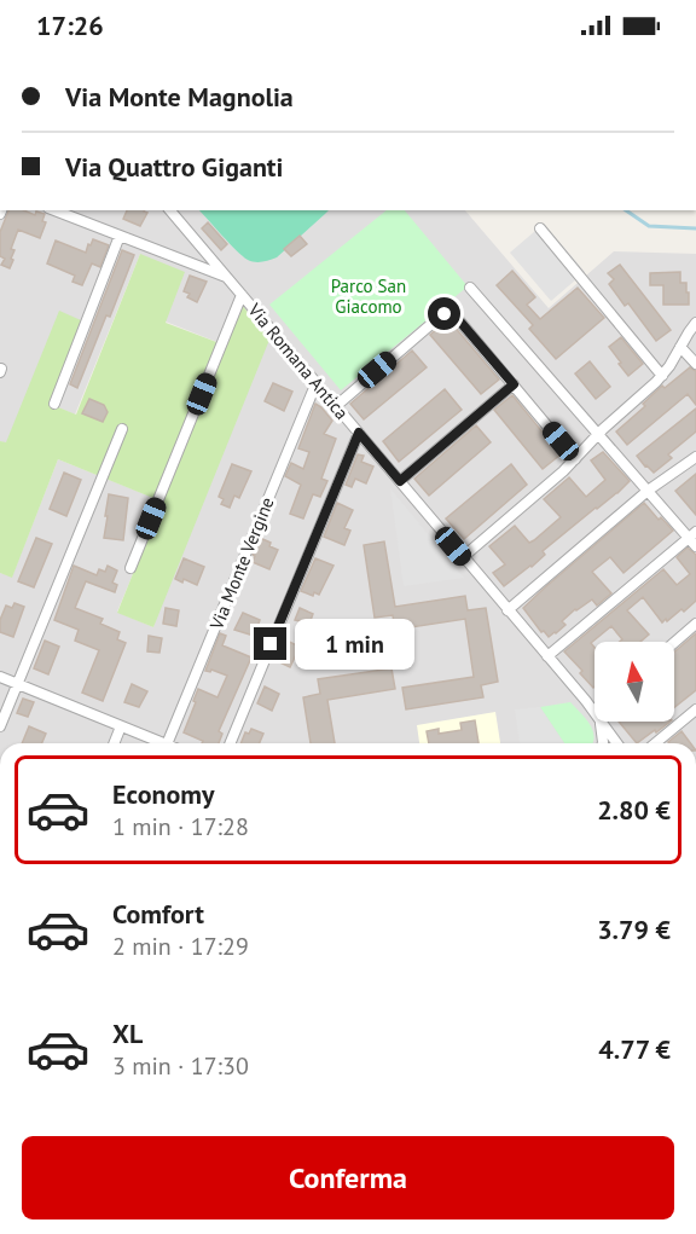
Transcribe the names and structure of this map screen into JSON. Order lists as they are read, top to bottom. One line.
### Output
{"streets":{"street":["Via Romana Antica","Via Monte Vergine"]},"crossings":[["Via Romana Antica","Via Monte Vergine"]],"parks":["Parco San Giacomo"],"north":"top","page":{"status":"17:26","banner":["Via Monte Magnolia","Via Quattro Giganti"],"bubble":"1 min","list":[{"name":"Economy","note":"1 min · 17:28","value":"2.80 €"},{"name":"Comfort","note":"2 min · 17:29","value":"3.79 €"},{"name":"XL","note":"3 min · 17:30","value":"4.77 €"}],"buttons":"Conferma"}}
